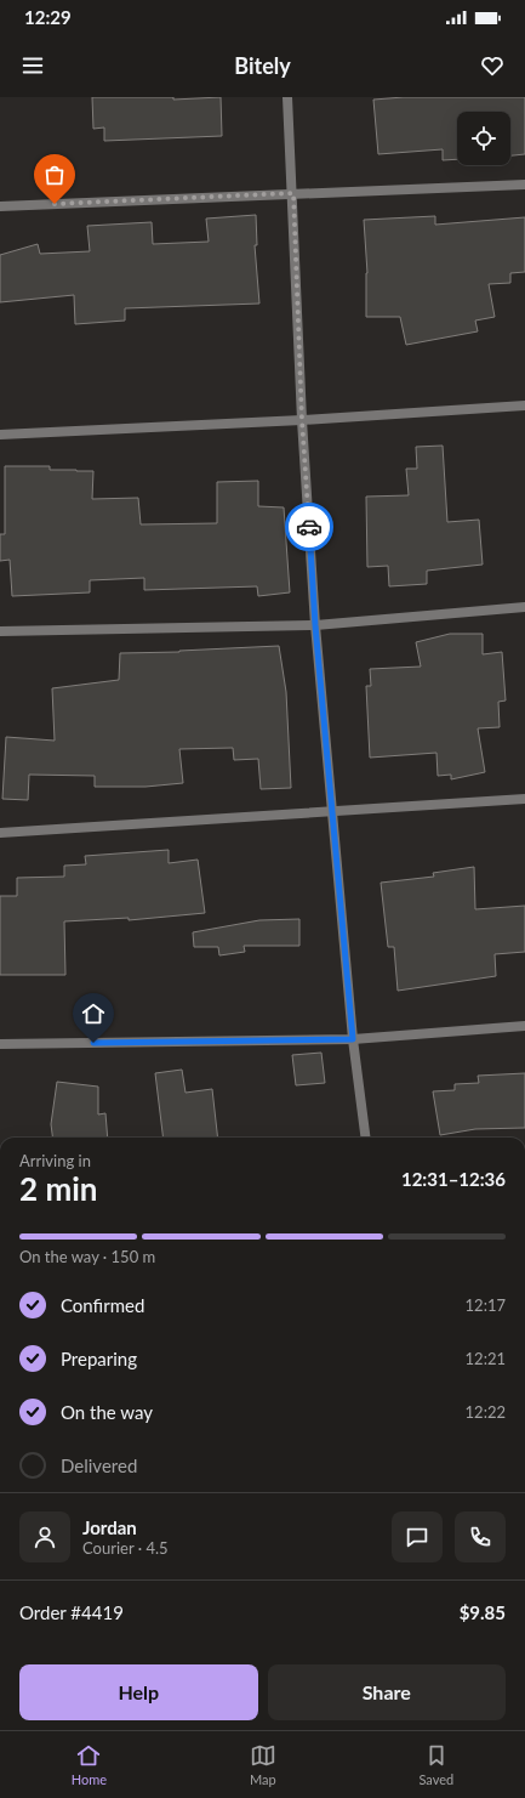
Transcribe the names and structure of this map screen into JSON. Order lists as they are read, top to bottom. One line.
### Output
{"page":{"status":"12:29","header":"Bitely","heading":["2 min","Arriving in","12:31–12:36"],"panel":["Jordan","Courier · 4.5","Order #4419","$9.85"],"bar":"On the way · 150 m","list":[["Confirmed","12:17"],["Preparing","12:21"],["On the way","12:22"],"Delivered"],"buttons":["Help","Share"],"tabs":["Home","Map","Saved"]}}
